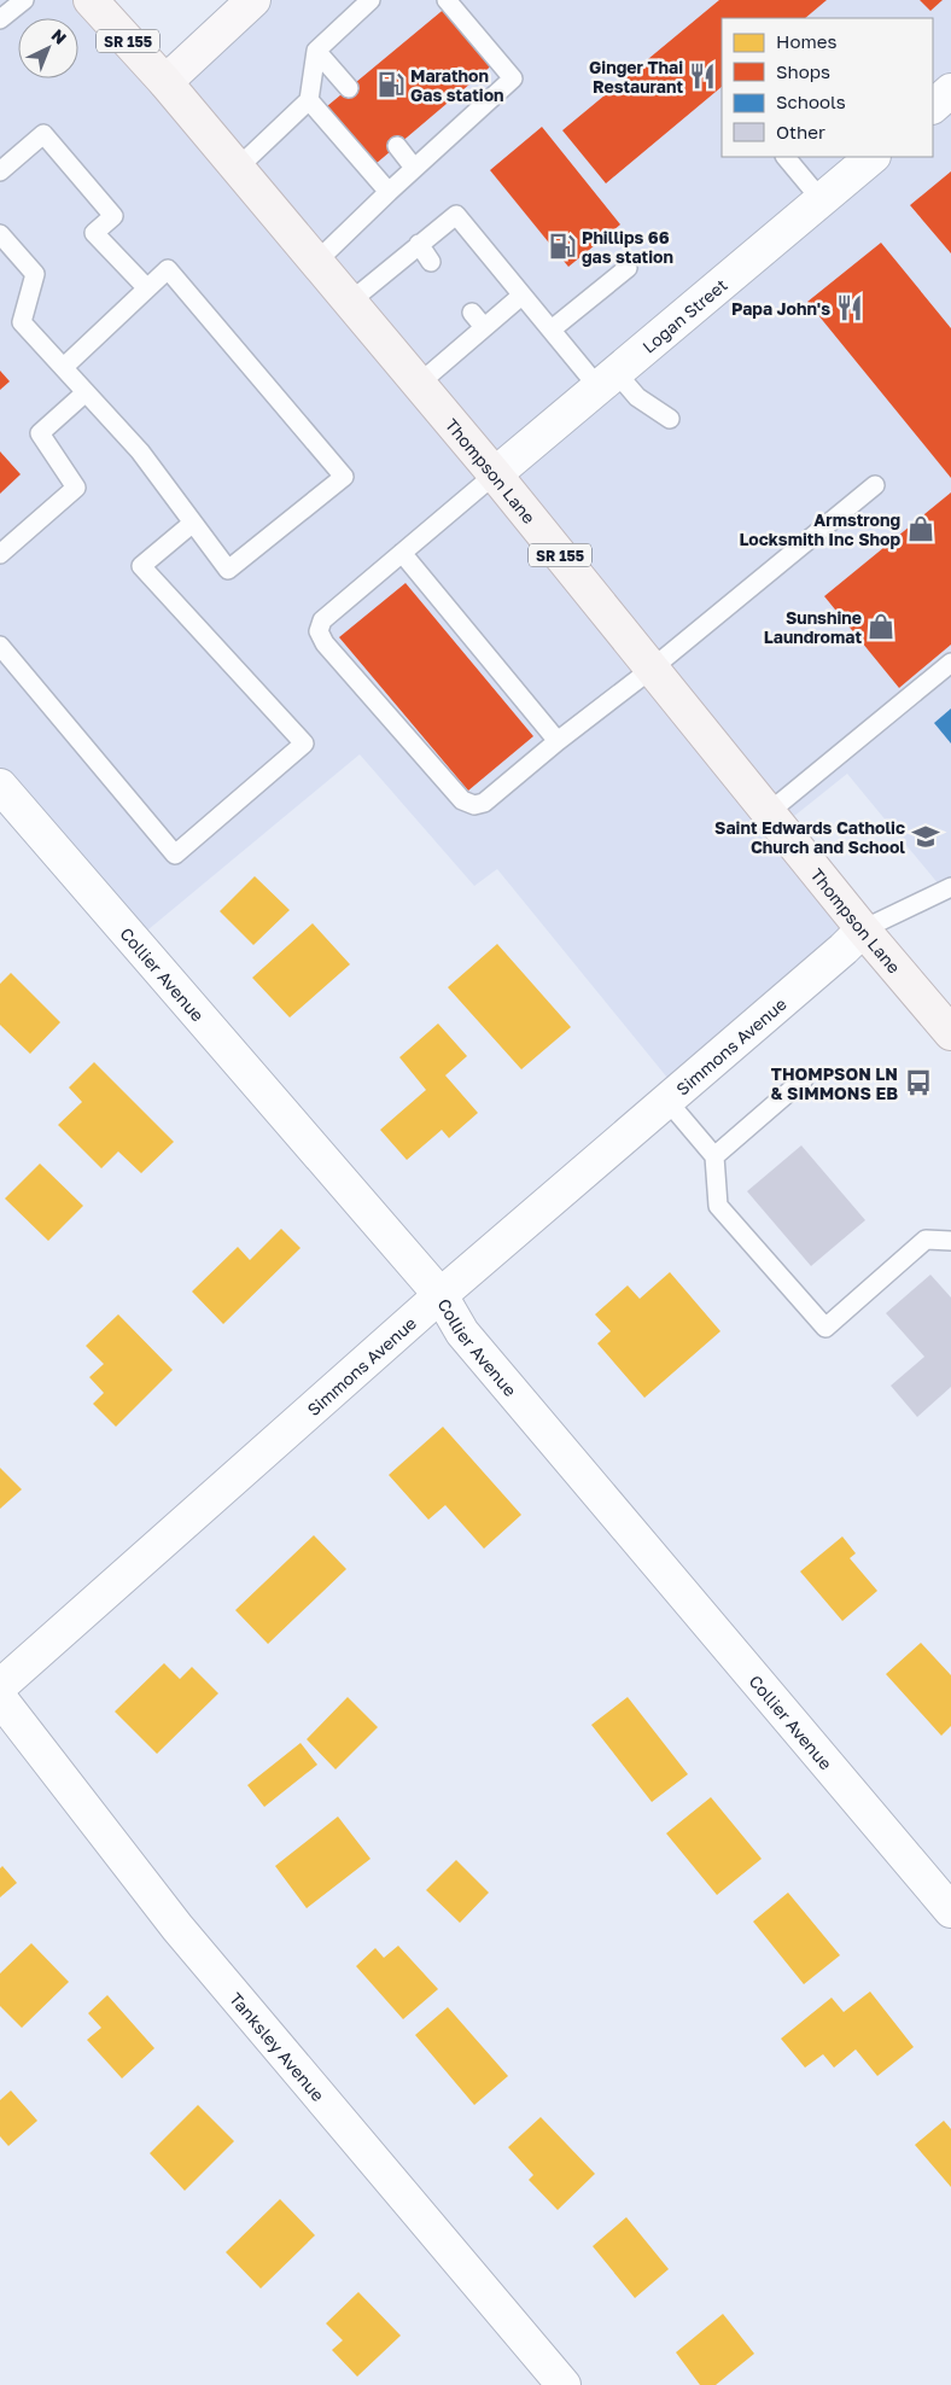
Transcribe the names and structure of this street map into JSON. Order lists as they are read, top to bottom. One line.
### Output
{"streets":{"main road":["SR 155","Thompson Lane"],"street":["Logan Street","Collier Avenue","Simmons Avenue","Tanksley Avenue"]},"crossings":[["Logan Street","Thompson Lane"],["Thompson Lane","Simmons Avenue"],["Collier Avenue","Simmons Avenue"]],"places":{"restaurant":["Ginger Thai Restaurant","Papa John's"],"fuel station":["Marathon Gas station","Phillips 66 gas station"],"shop":["Armstrong Locksmith Inc Shop","Sunshine Laundromat"],"school or university":["Saint Edwards Catholic Church and School"],"bus stop":["THOMPSON LN & SIMMONS EB"]},"legend":["Homes","Shops","Schools","Other"],"north":"top right"}
